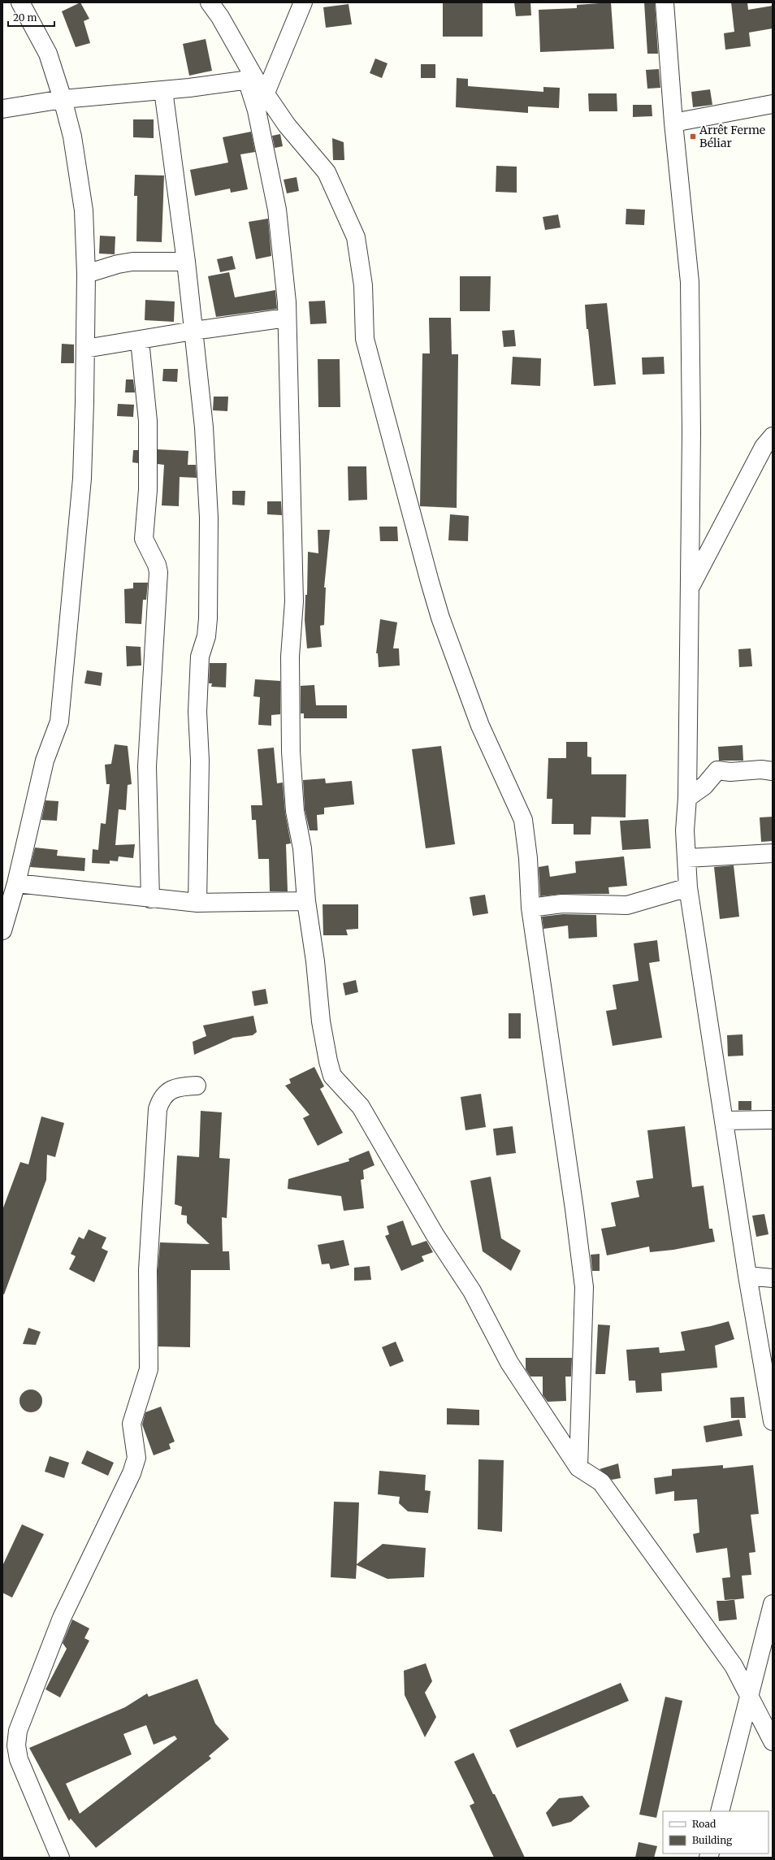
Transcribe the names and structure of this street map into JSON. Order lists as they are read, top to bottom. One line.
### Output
{"places":{"transit":["Arrêt Ferme Béliar"]},"legend":["Road","Building"],"scale_bar":"20 m"}
